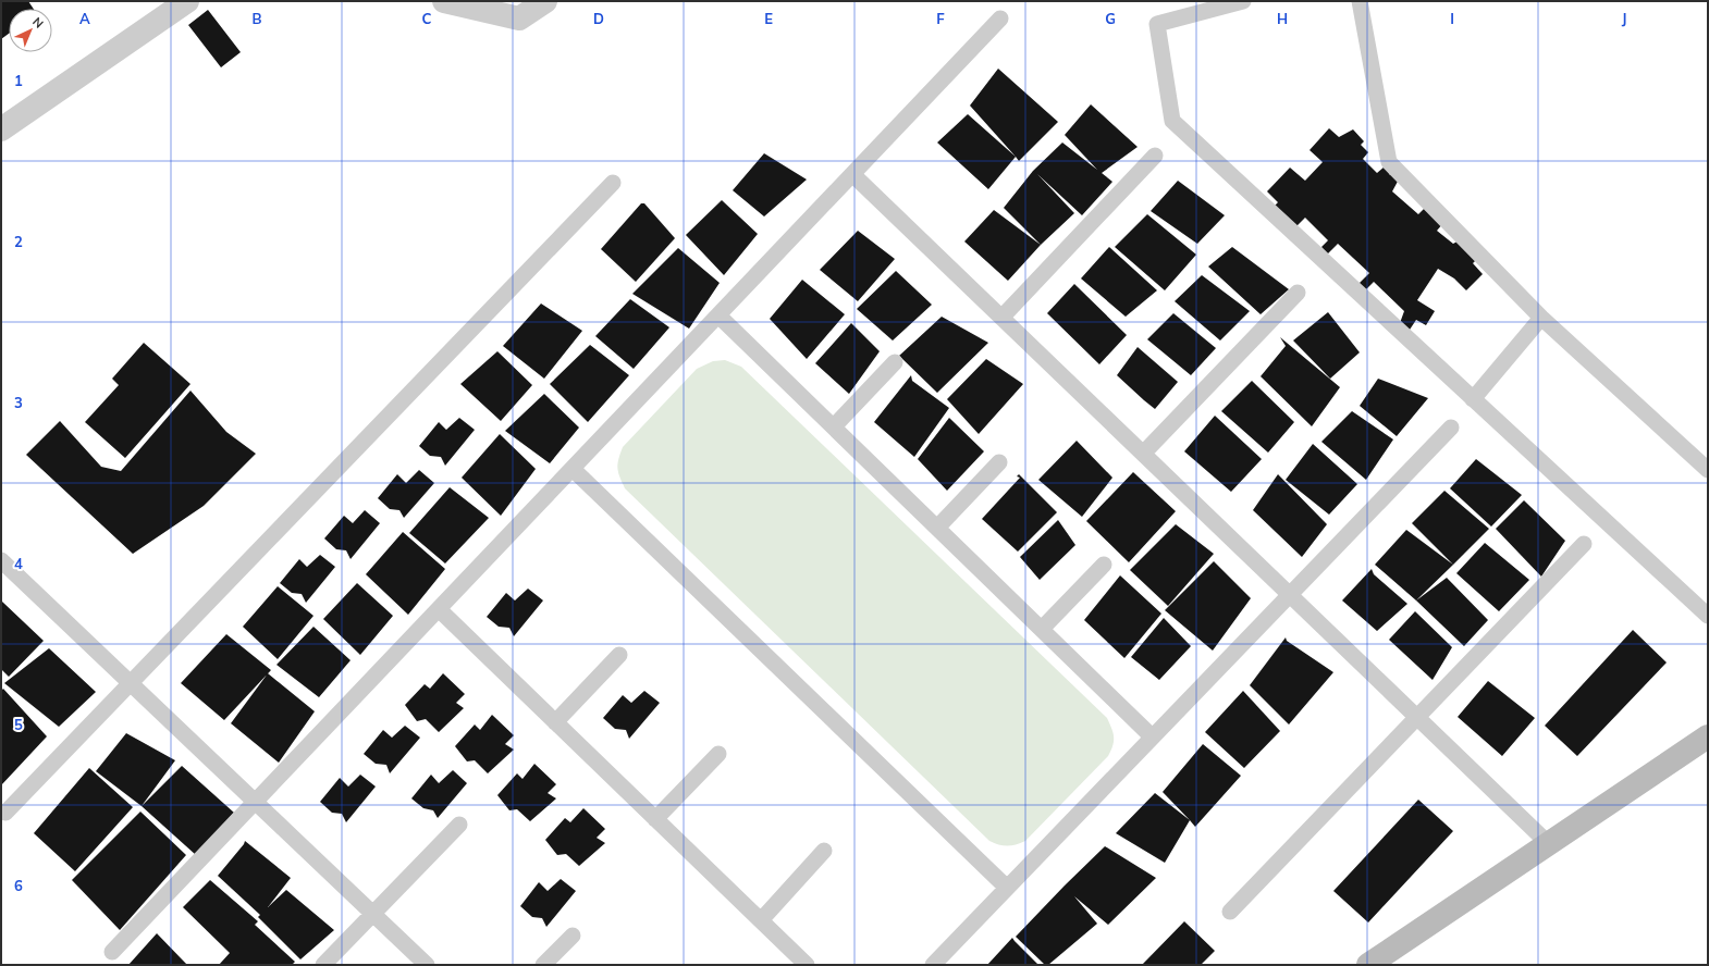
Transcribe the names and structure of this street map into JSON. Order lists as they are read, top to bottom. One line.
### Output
{"north":"top right","grid":{"columns":["A","B","C","D","E","F","G","H","I","J"],"rows":["1","2","3","4","5","6"]}}
